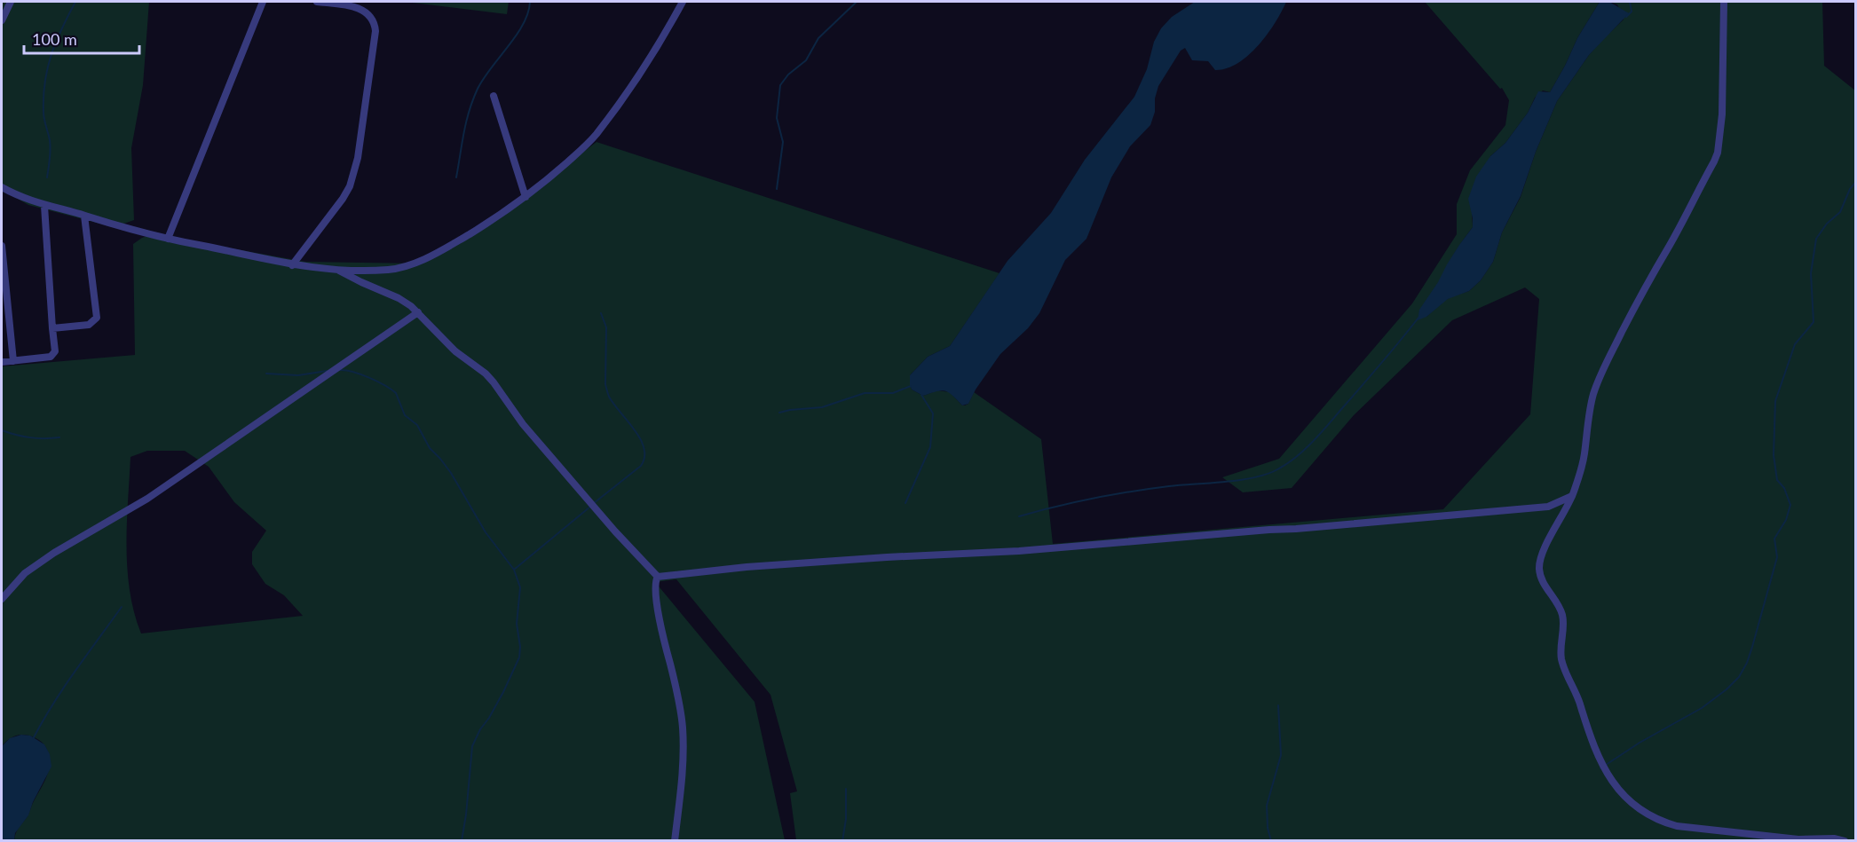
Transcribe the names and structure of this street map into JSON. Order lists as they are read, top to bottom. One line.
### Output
{"scale_bar":"100 m"}
